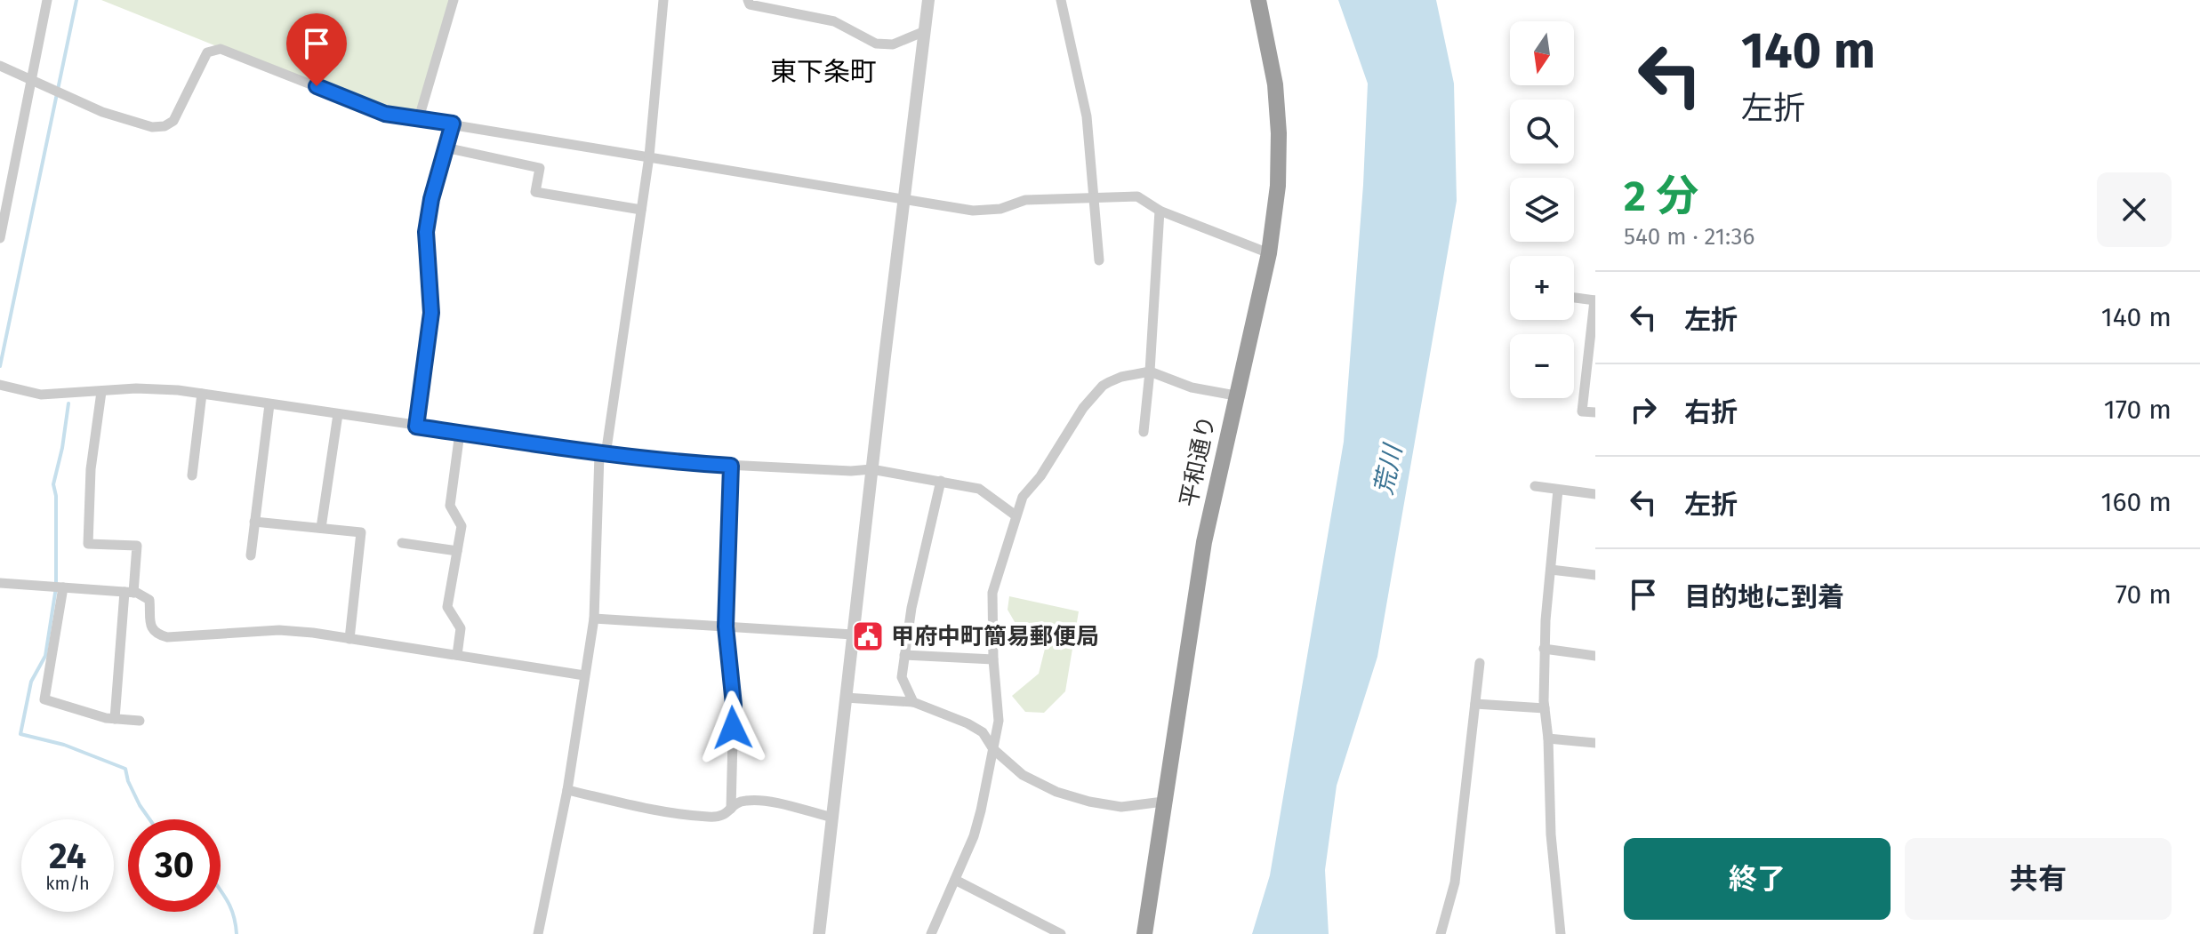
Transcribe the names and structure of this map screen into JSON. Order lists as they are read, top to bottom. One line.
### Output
{"streets":{"highway":["平和通り"]},"districts":["東下条町"],"water":["荒川"],"places":{"public building":["甲府中町簡易郵便局"]},"north":"bottom","page":{"turn":["140 m","左折"],"map_buttons":["+","−"],"heading":["2 分","540 m · 21:36"],"list":[{"name":"左折","value":"140 m"},{"name":"右折","value":"170 m"},{"name":"左折","value":"160 m"},{"name":"目的地に到着","value":"70 m"}],"speed":"24 km/h","limit":"30","buttons":["終了","共有"]}}
